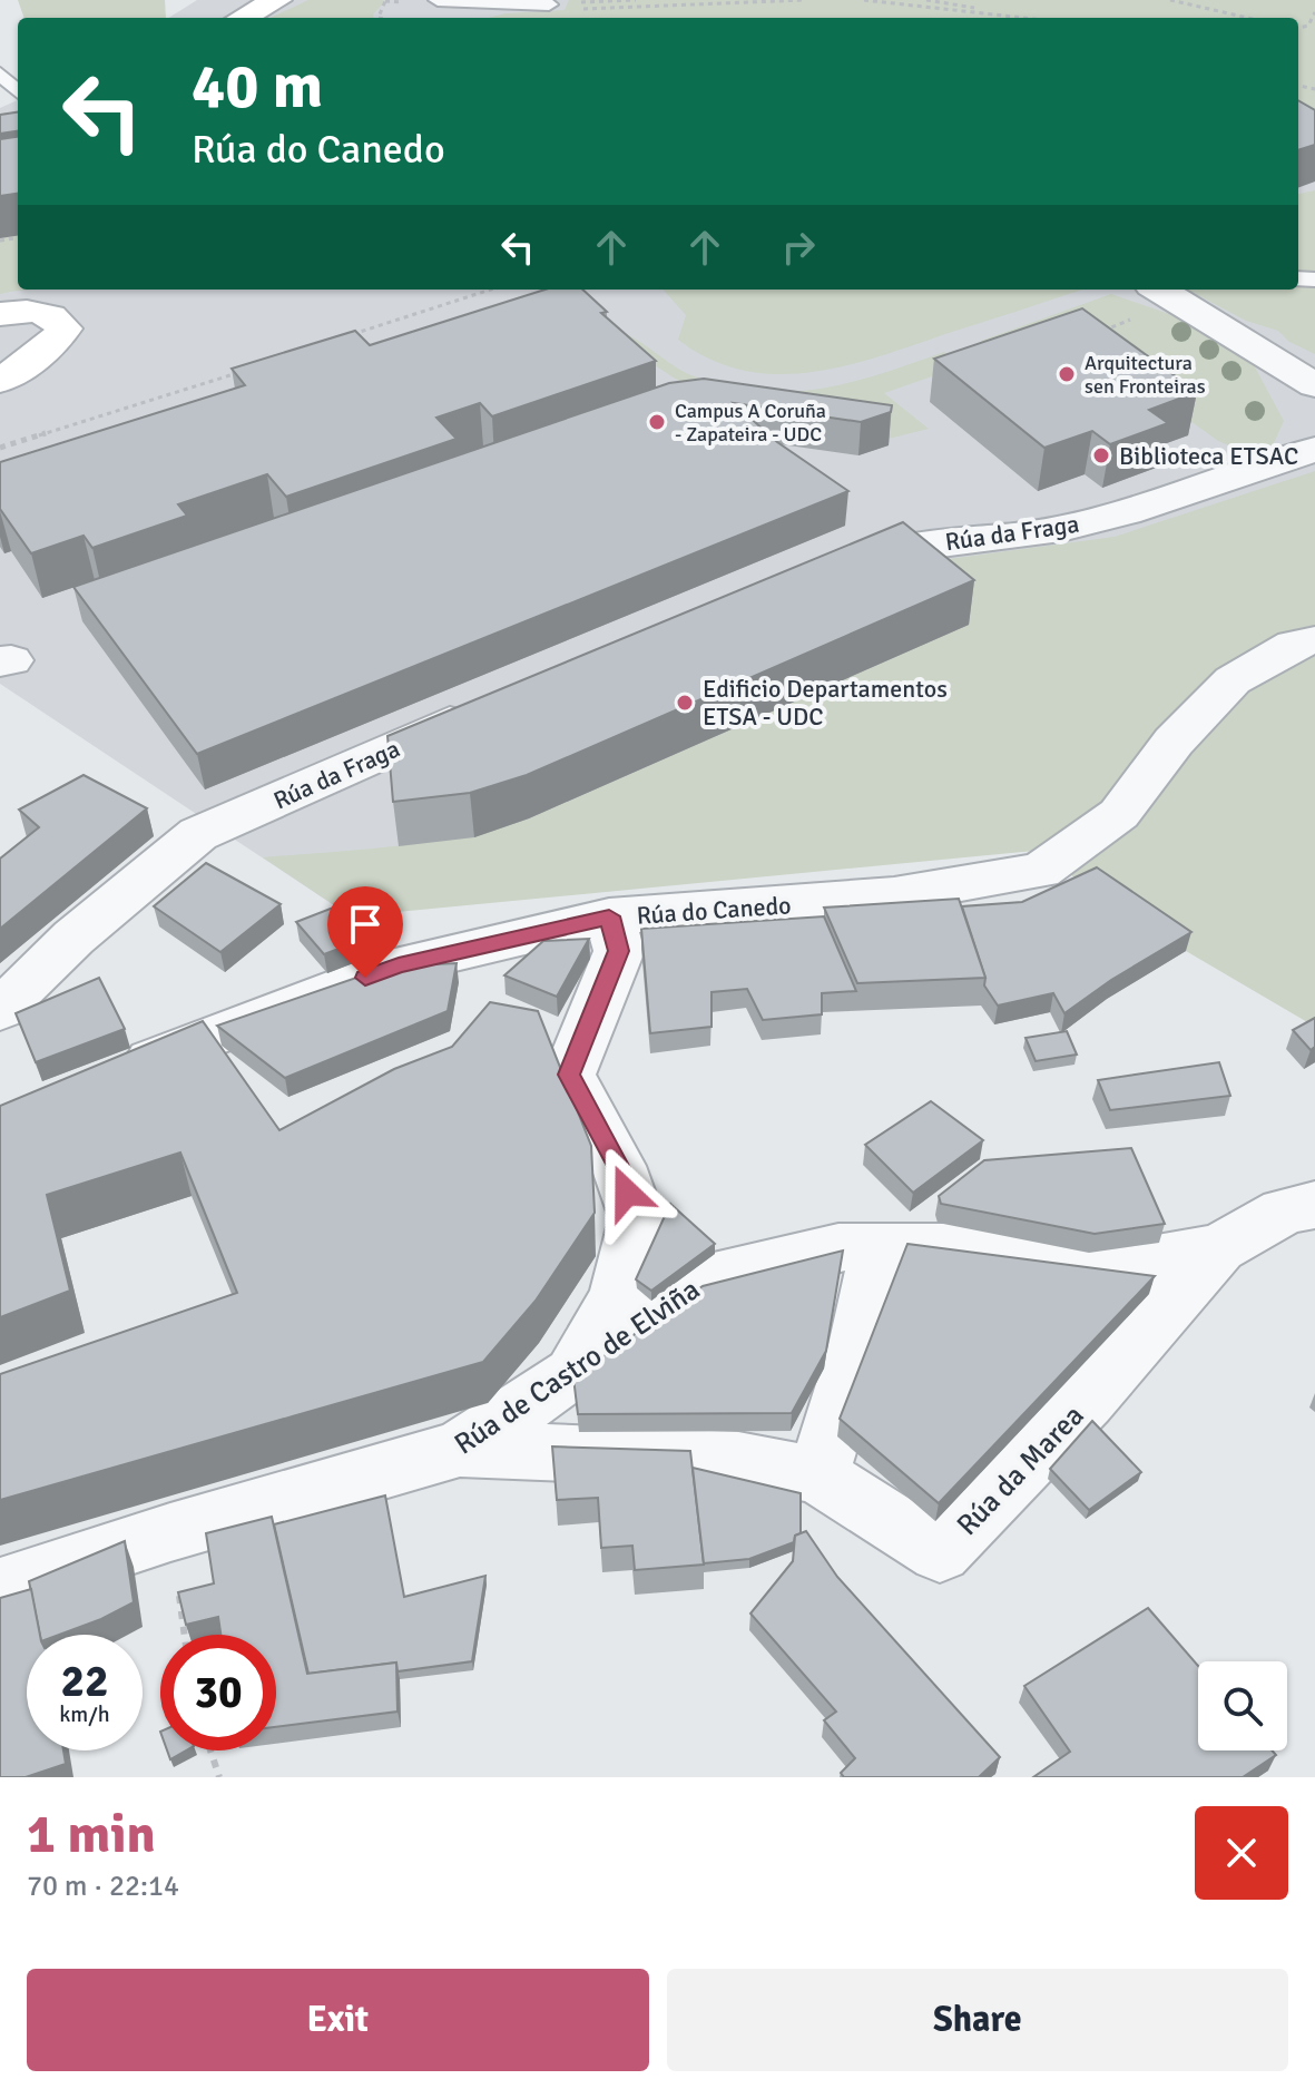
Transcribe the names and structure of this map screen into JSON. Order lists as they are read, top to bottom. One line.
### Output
{"streets":{"street":["Rúa da Fraga","Rúa do Canedo","Rúa de Castro de Elviña","Rúa da Marea"]},"crossings":[["Rúa de Castro de Elviña","Rúa da Marea"]],"places":["Arquitectura sen Fronteiras","Campus A Coruña - Zapateira - UDC","Biblioteca ETSAC","Edificio Departamentos ETSA - UDC"],"page":{"turn":["40 m","Rúa do Canedo"],"speed":"22 km/h","limit":"30","heading":["1 min","70 m · 22:14"],"buttons":["Exit","Share"]}}
